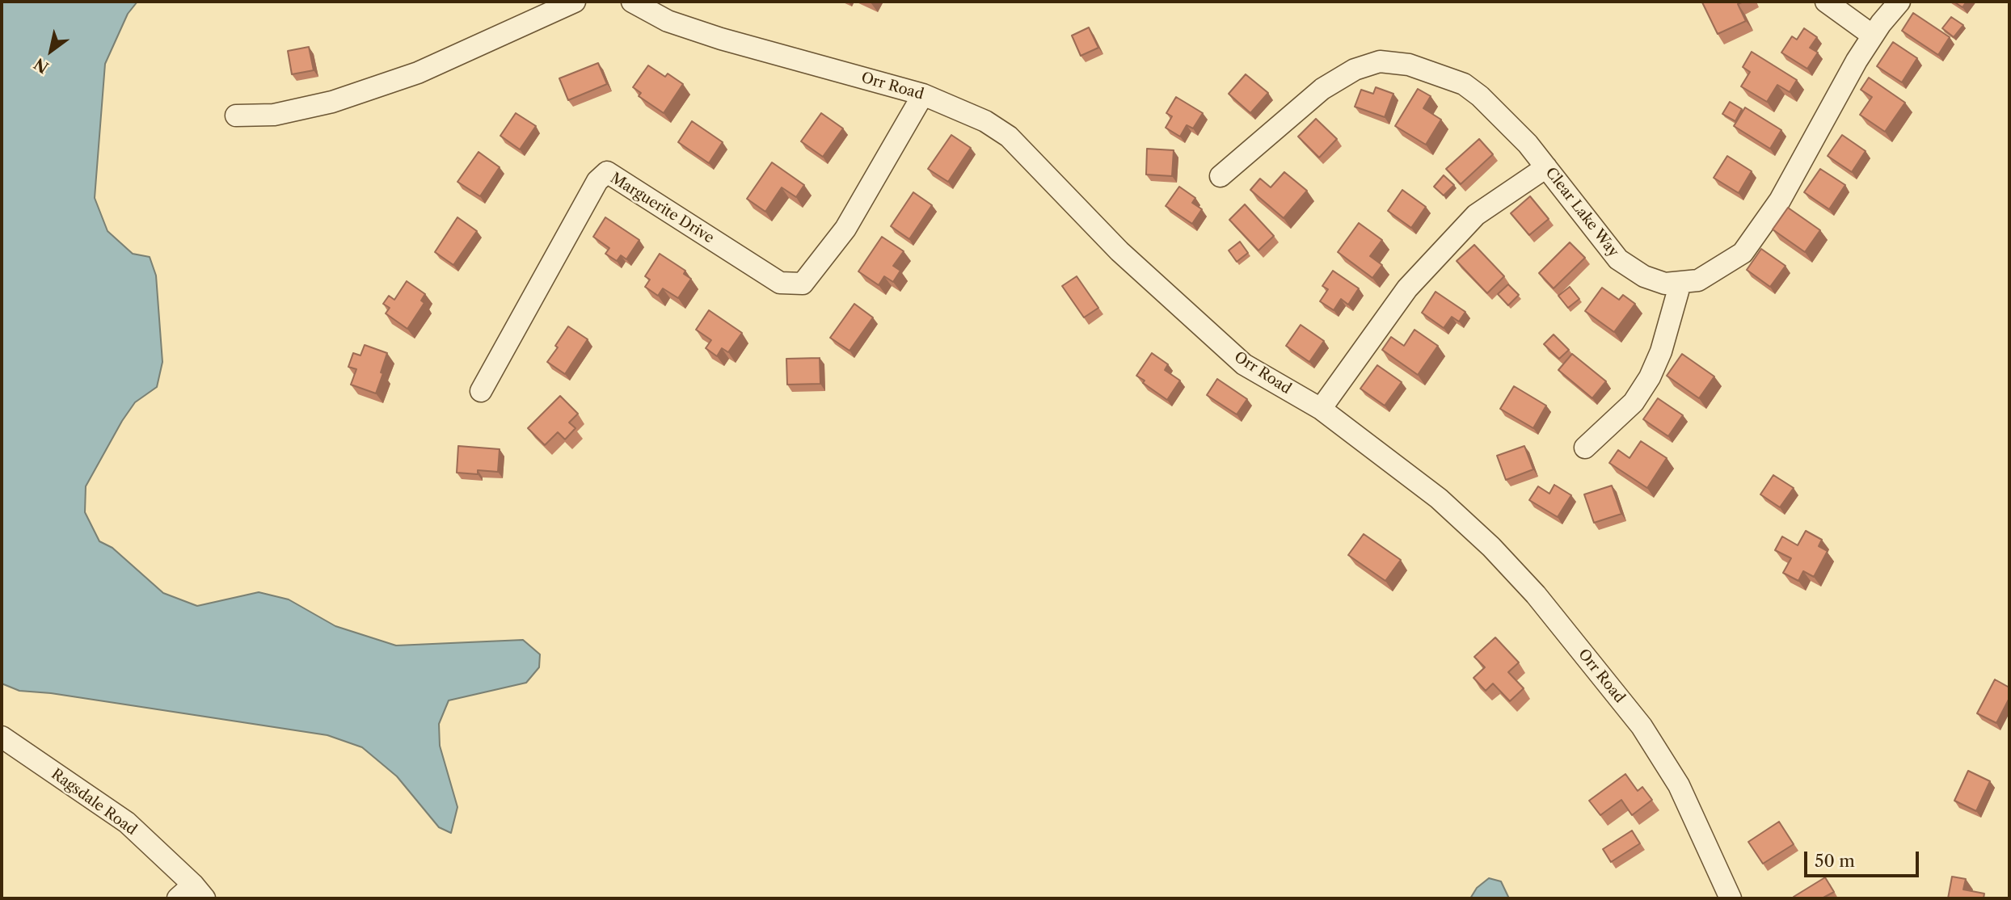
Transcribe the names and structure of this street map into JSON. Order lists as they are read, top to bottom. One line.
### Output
{"streets":{"street":["Orr Road","Marguerite Drive","Clear Lake Way","Ragsdale Road"]},"crossings":[["Orr Road","Marguerite Drive"]],"scale_bar":"50 m","north":"bottom left"}
